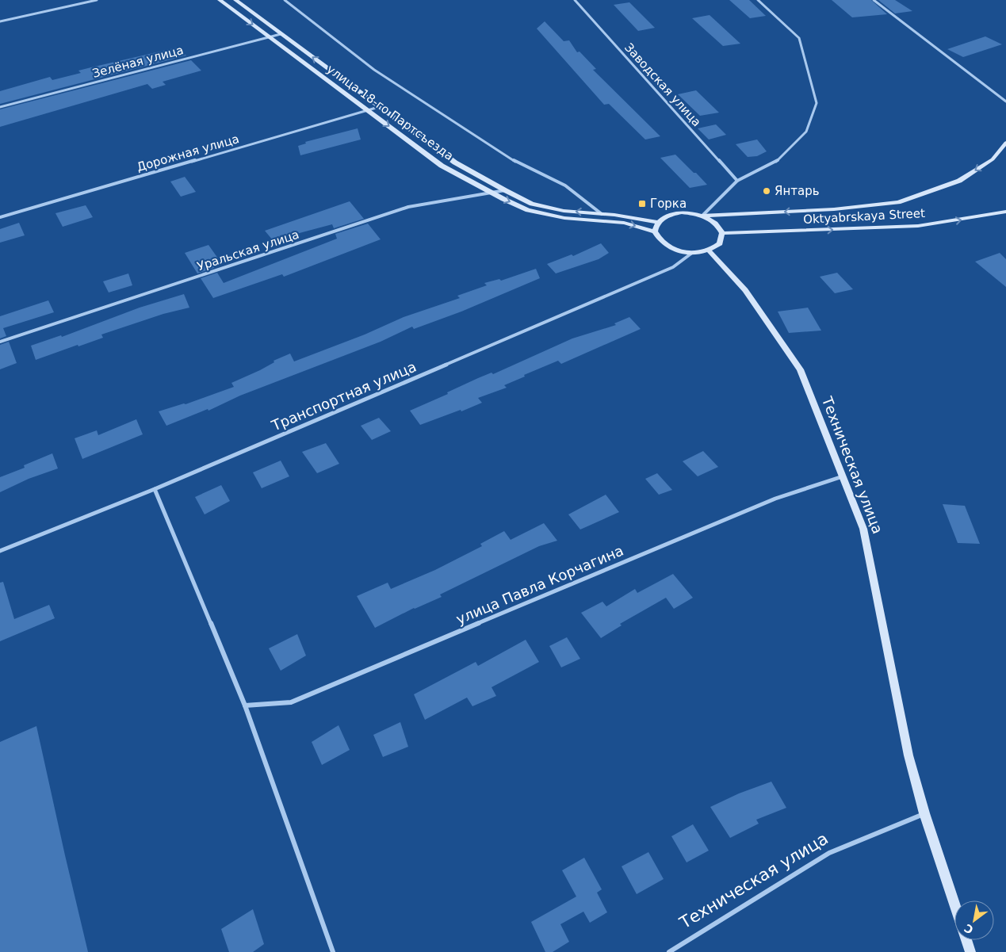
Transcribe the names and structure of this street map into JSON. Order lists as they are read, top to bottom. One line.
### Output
{"streets":{"main road":["улица 18-го Партсъезда","Oktyabrskaya Street","Техническая улица"],"street":["Зелёная улица","Заводская улица","Дорожная улица","Уральская улица","Транспортная улица","улица Павла Корчагина"]},"crossings":[["Зелёная улица","улица 18-го Партсъезда"],["улица 18-го Партсъезда","Дорожная улица"],["улица 18-го Партсъезда","Oktyabrskaya Street"],["улица 18-го Партсъезда","Уральская улица"],["улица 18-го Партсъезда","Транспортная улица"],["улица 18-го Партсъезда","Техническая улица"],["Oktyabrskaya Street","Транспортная улица"],["Oktyabrskaya Street","Техническая улица"],["Транспортная улица","Техническая улица"],["Техническая улица","улица Павла Корчагина"]],"places":{"other":["Янтарь"],"transit":["Горка"]},"north":"bottom left"}
